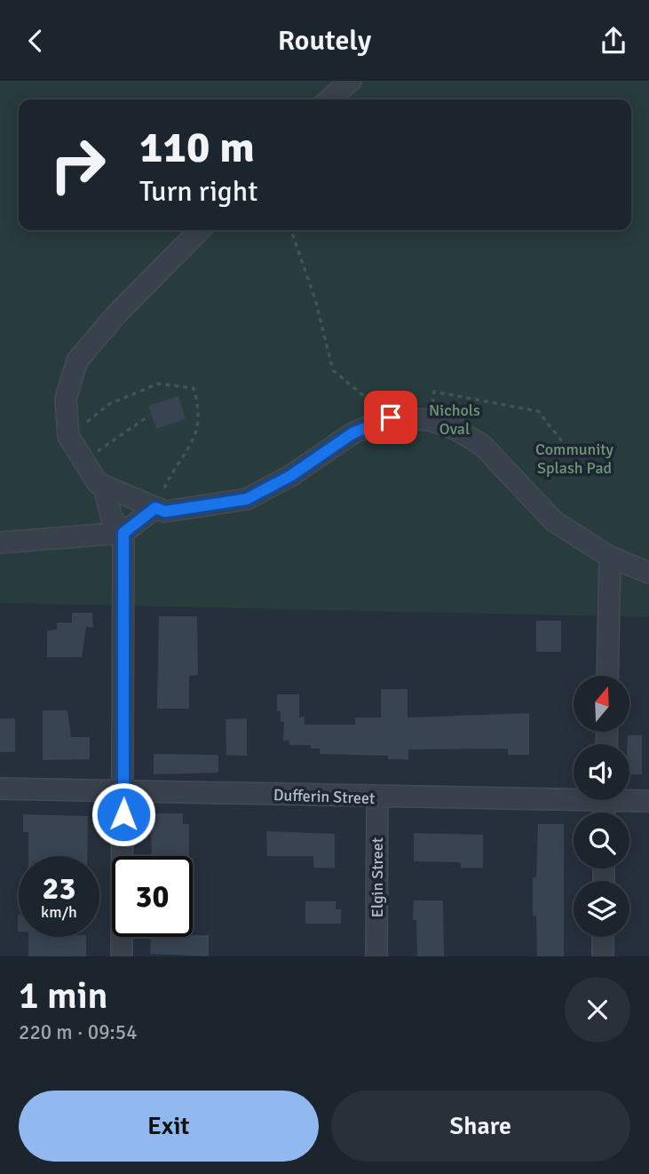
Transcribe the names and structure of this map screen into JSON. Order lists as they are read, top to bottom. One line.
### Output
{"streets":{"street":["Dufferin Street","Elgin Street"]},"crossings":[["Dufferin Street","Elgin Street"]],"parks":["Nichols Oval","Community Splash Pad"],"north":"top","page":{"header":"Routely","turn":["110 m","Turn right"],"speed":"23 km/h","limit":"30","heading":["1 min","220 m · 09:54"],"buttons":["Exit","Share"]}}
